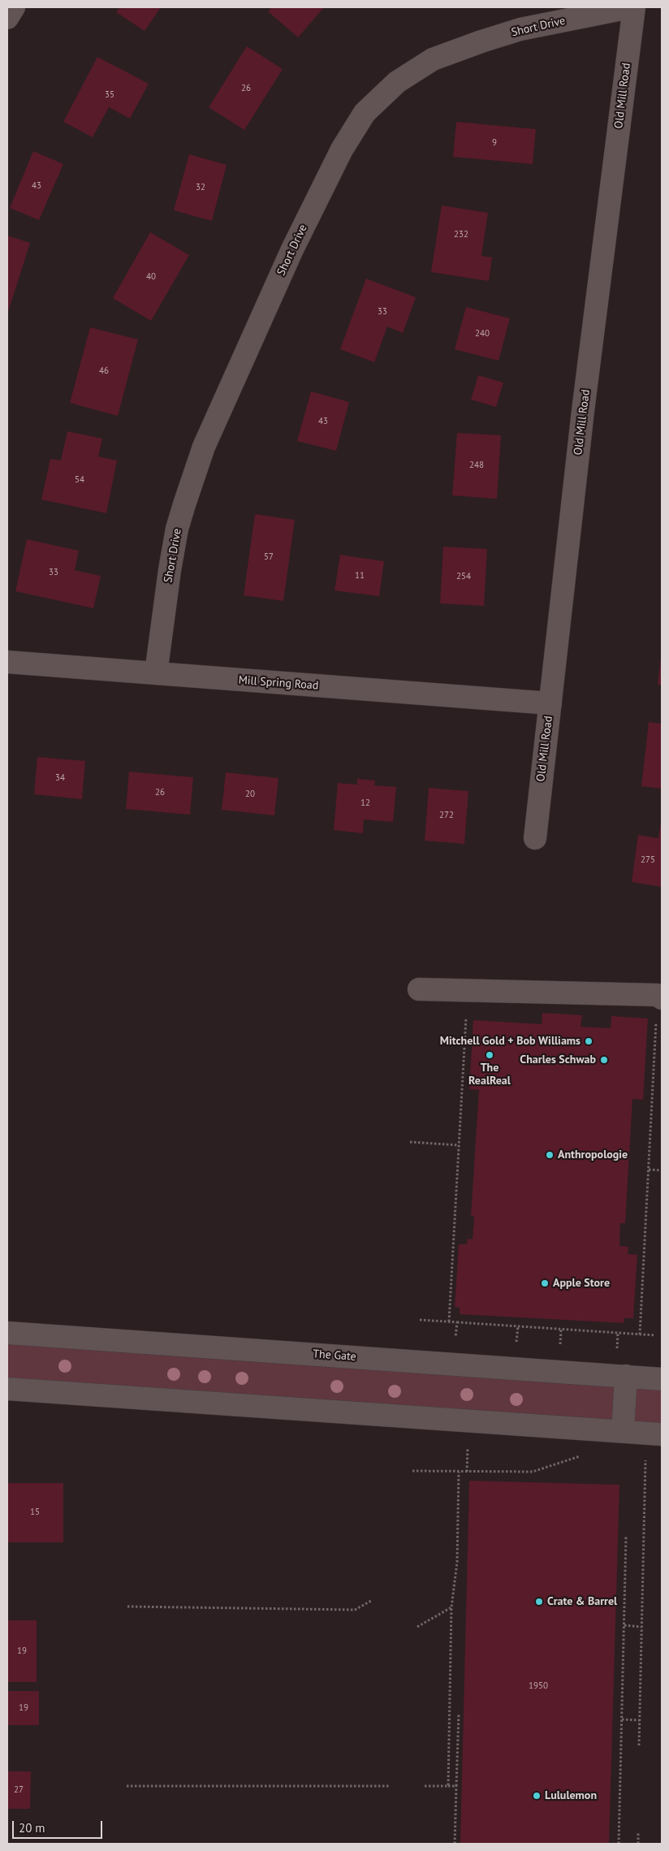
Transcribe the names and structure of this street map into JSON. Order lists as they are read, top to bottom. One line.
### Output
{"streets":{"street":["Short Drive","Old Mill Road","Mill Spring Road","The Gate"]},"crossings":[["Short Drive","Mill Spring Road"],["Old Mill Road","Mill Spring Road"]],"places":["Mitchell Gold + Bob Williams","The RealReal","Charles Schwab","Anthropologie","Apple Store","Crate & Barrel","Lululemon"],"house_numbers":["26","35","9","43","32","232","40","33","240","46","43","248","54","57","33","11","254","34","26","20","12","272","275","15","19","1950","19","27"],"scale_bar":"20 m"}
